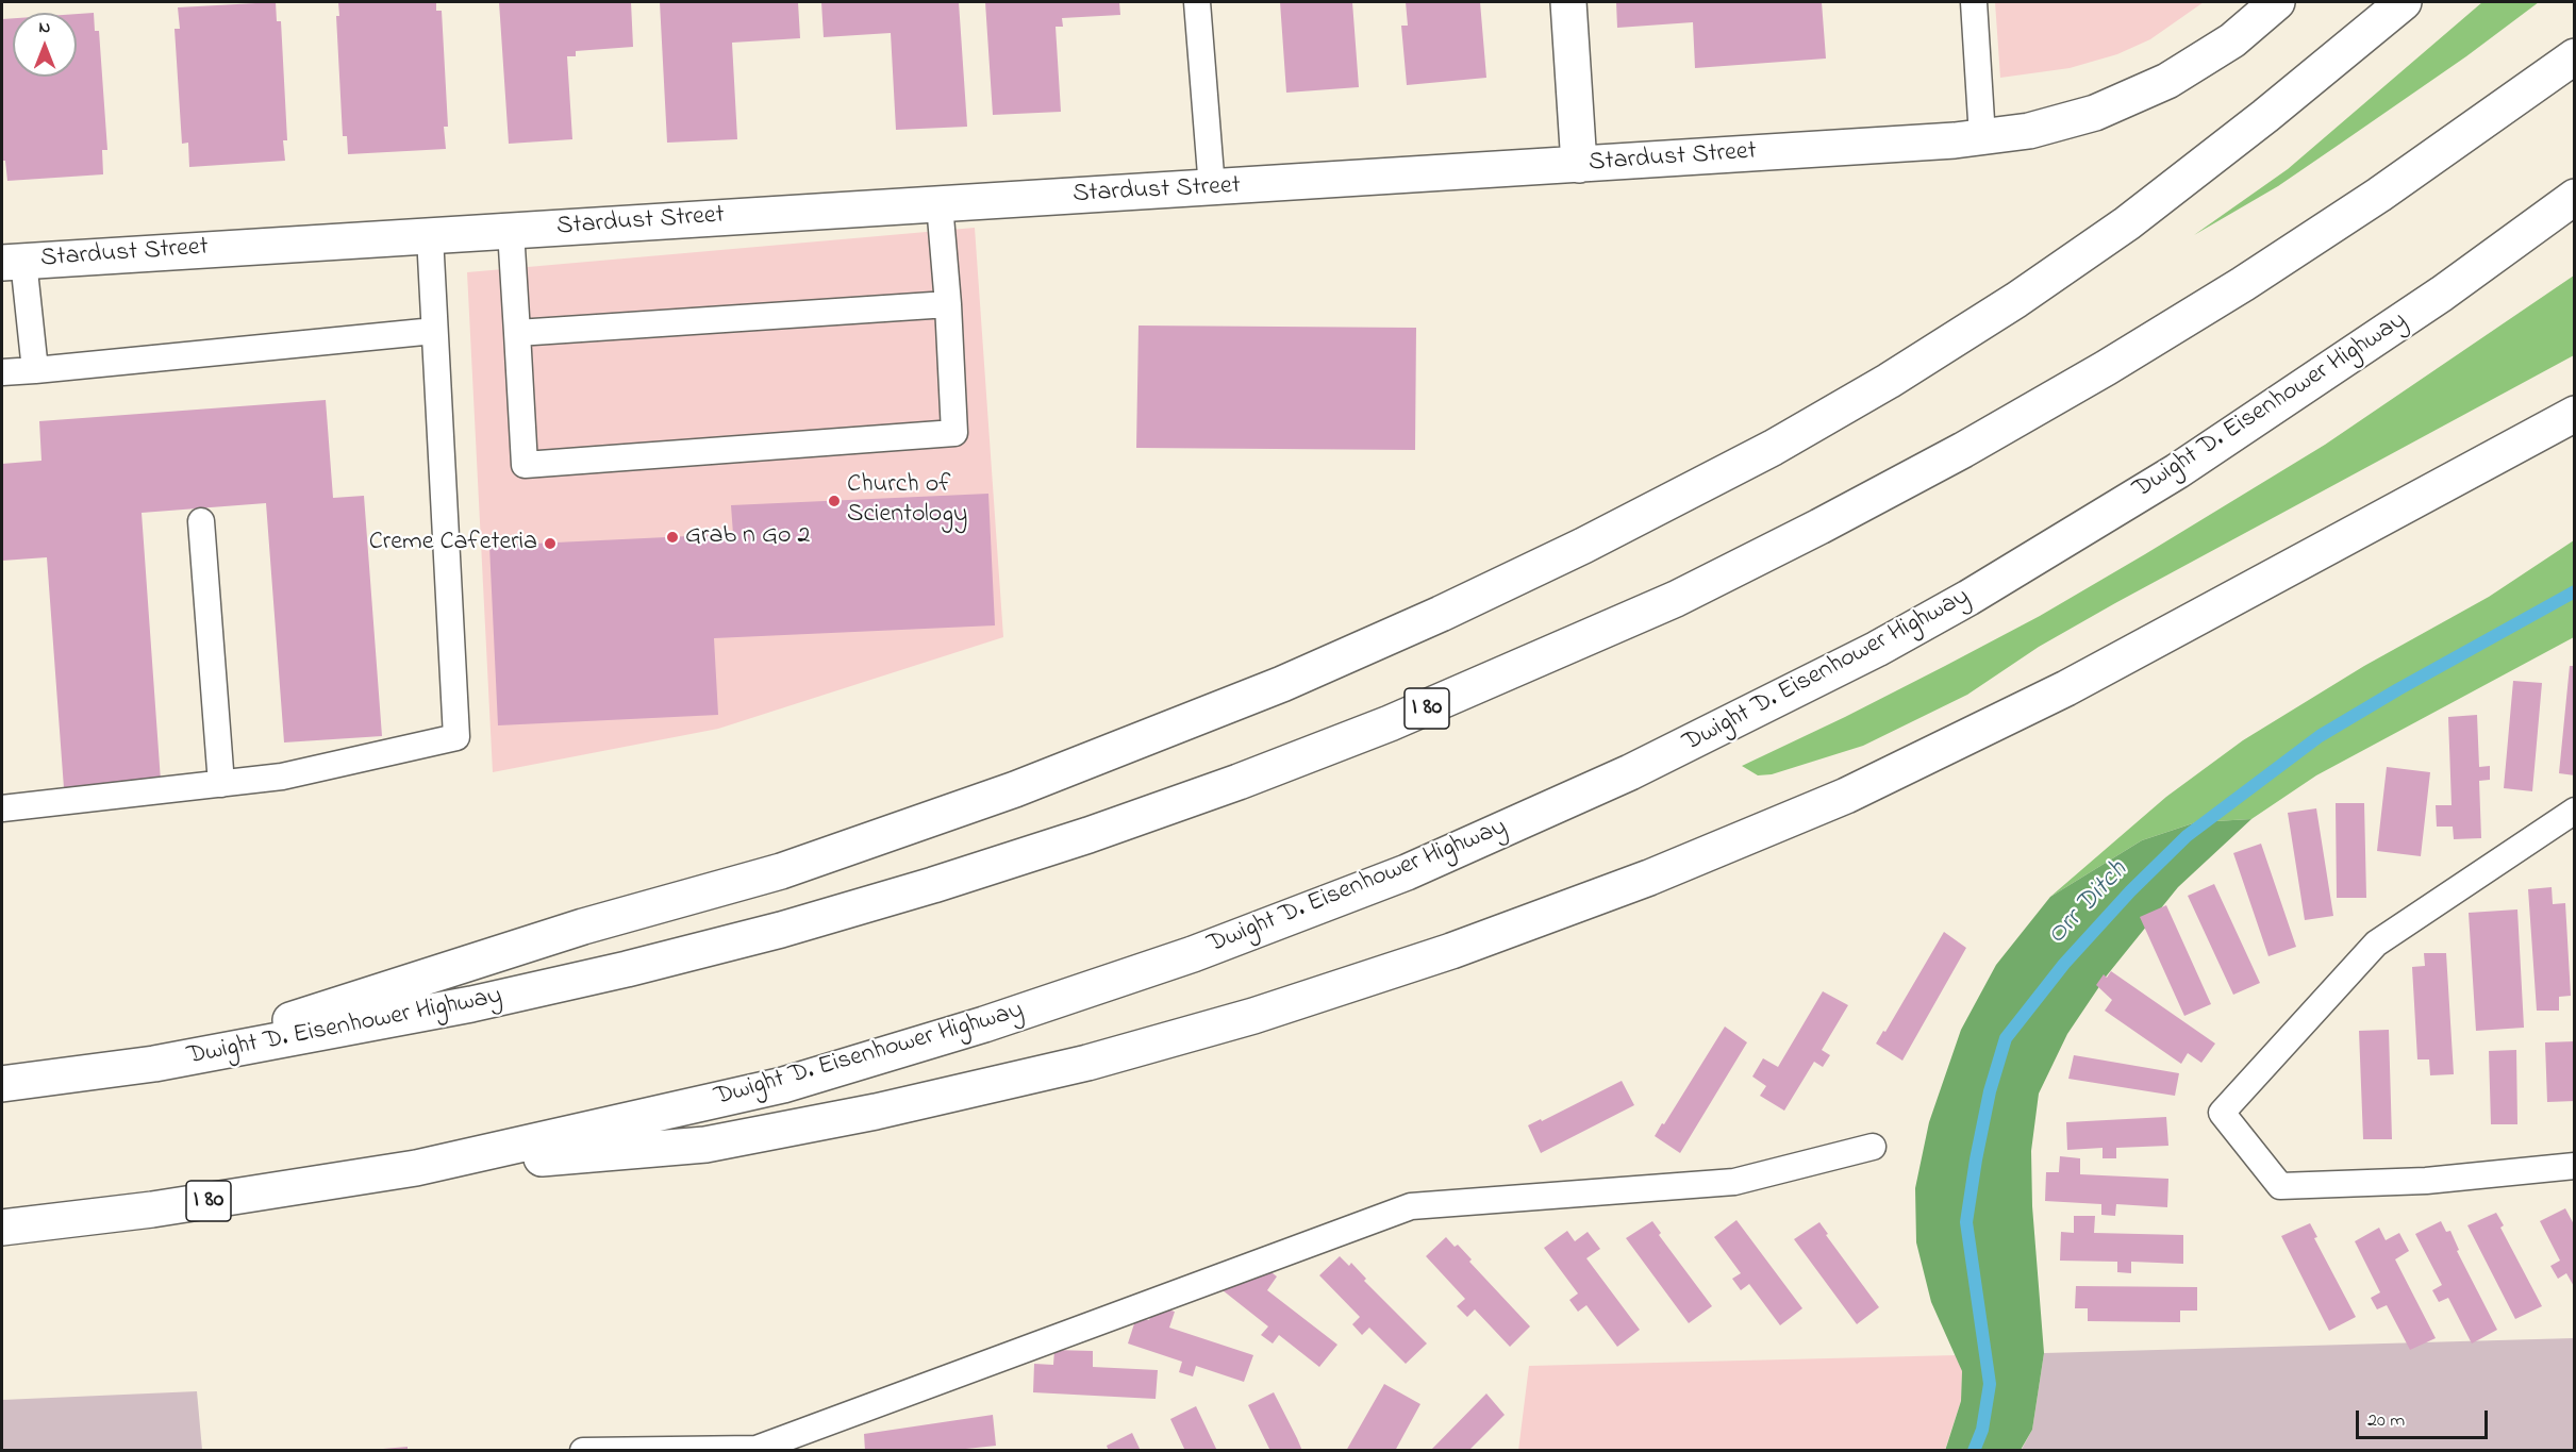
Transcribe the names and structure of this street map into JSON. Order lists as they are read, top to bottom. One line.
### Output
{"streets":{"main road":["Stardust Street","Dwight D. Eisenhower Highway","I 80"]},"water":["Orr Ditch"],"places":["Church of Scientology","Grab n Go 2","Creme Cafeteria"],"scale_bar":"20 m","north":"top"}
